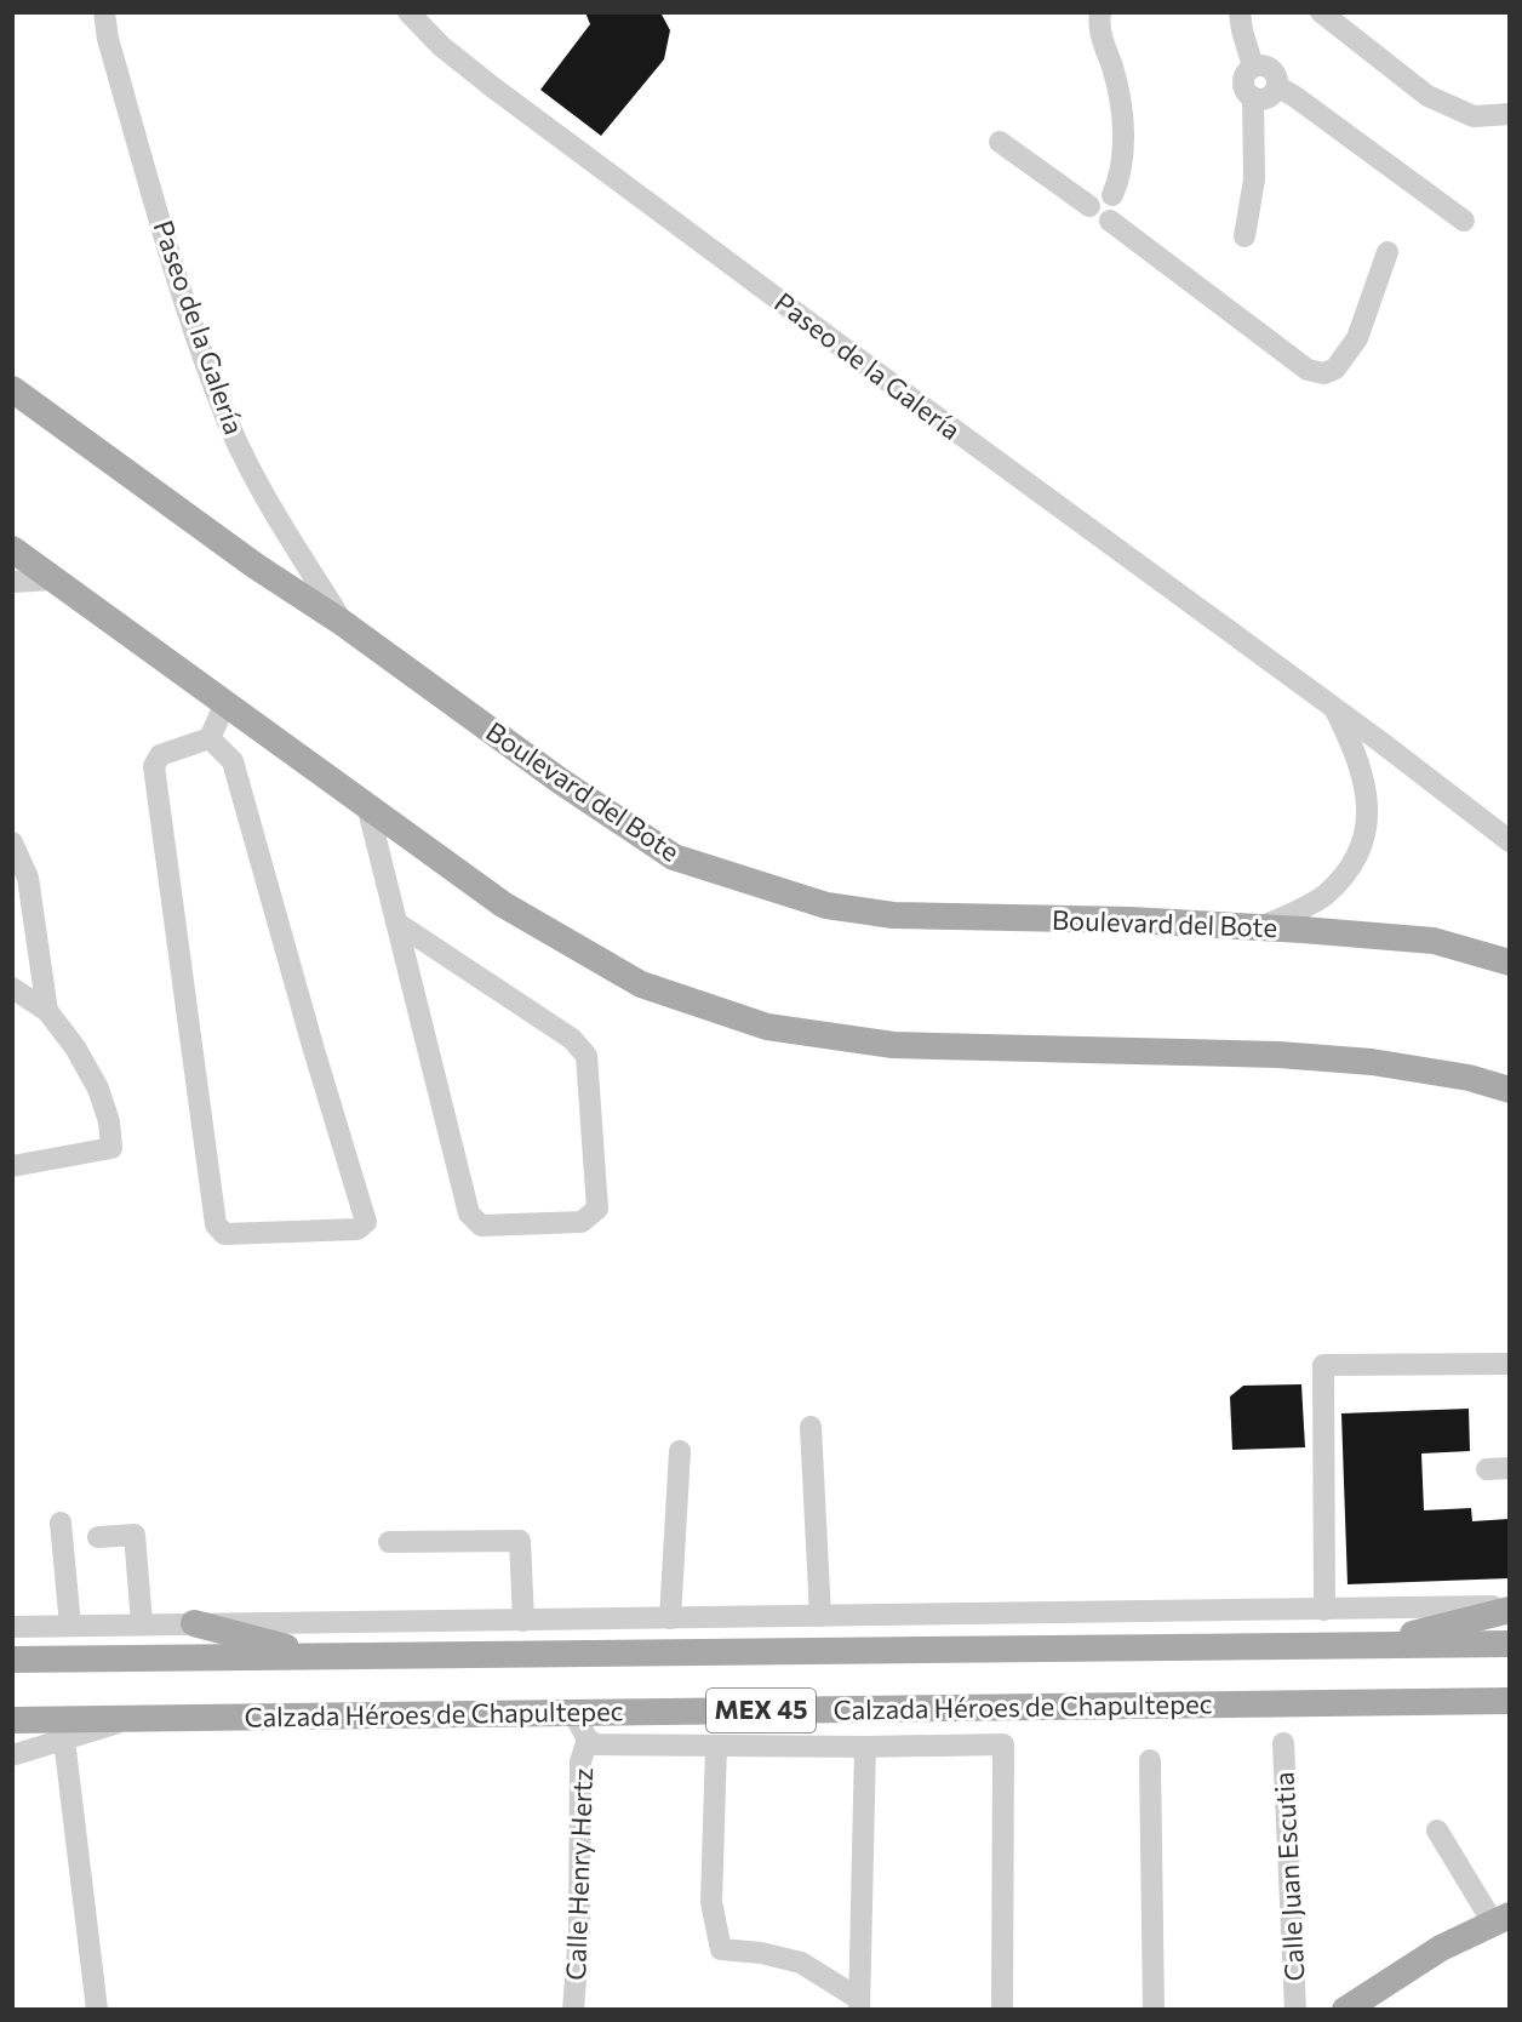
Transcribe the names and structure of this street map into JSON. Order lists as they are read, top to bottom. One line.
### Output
{"streets":{"main road":["Boulevard del Bote","Calzada Héroes de Chapultepec","MEX 45"],"street":["Paseo de la Galería","Calle Henry Hertz","Calle Juan Escutia"]},"crossings":[["Paseo de la Galería","Boulevard del Bote"]]}
